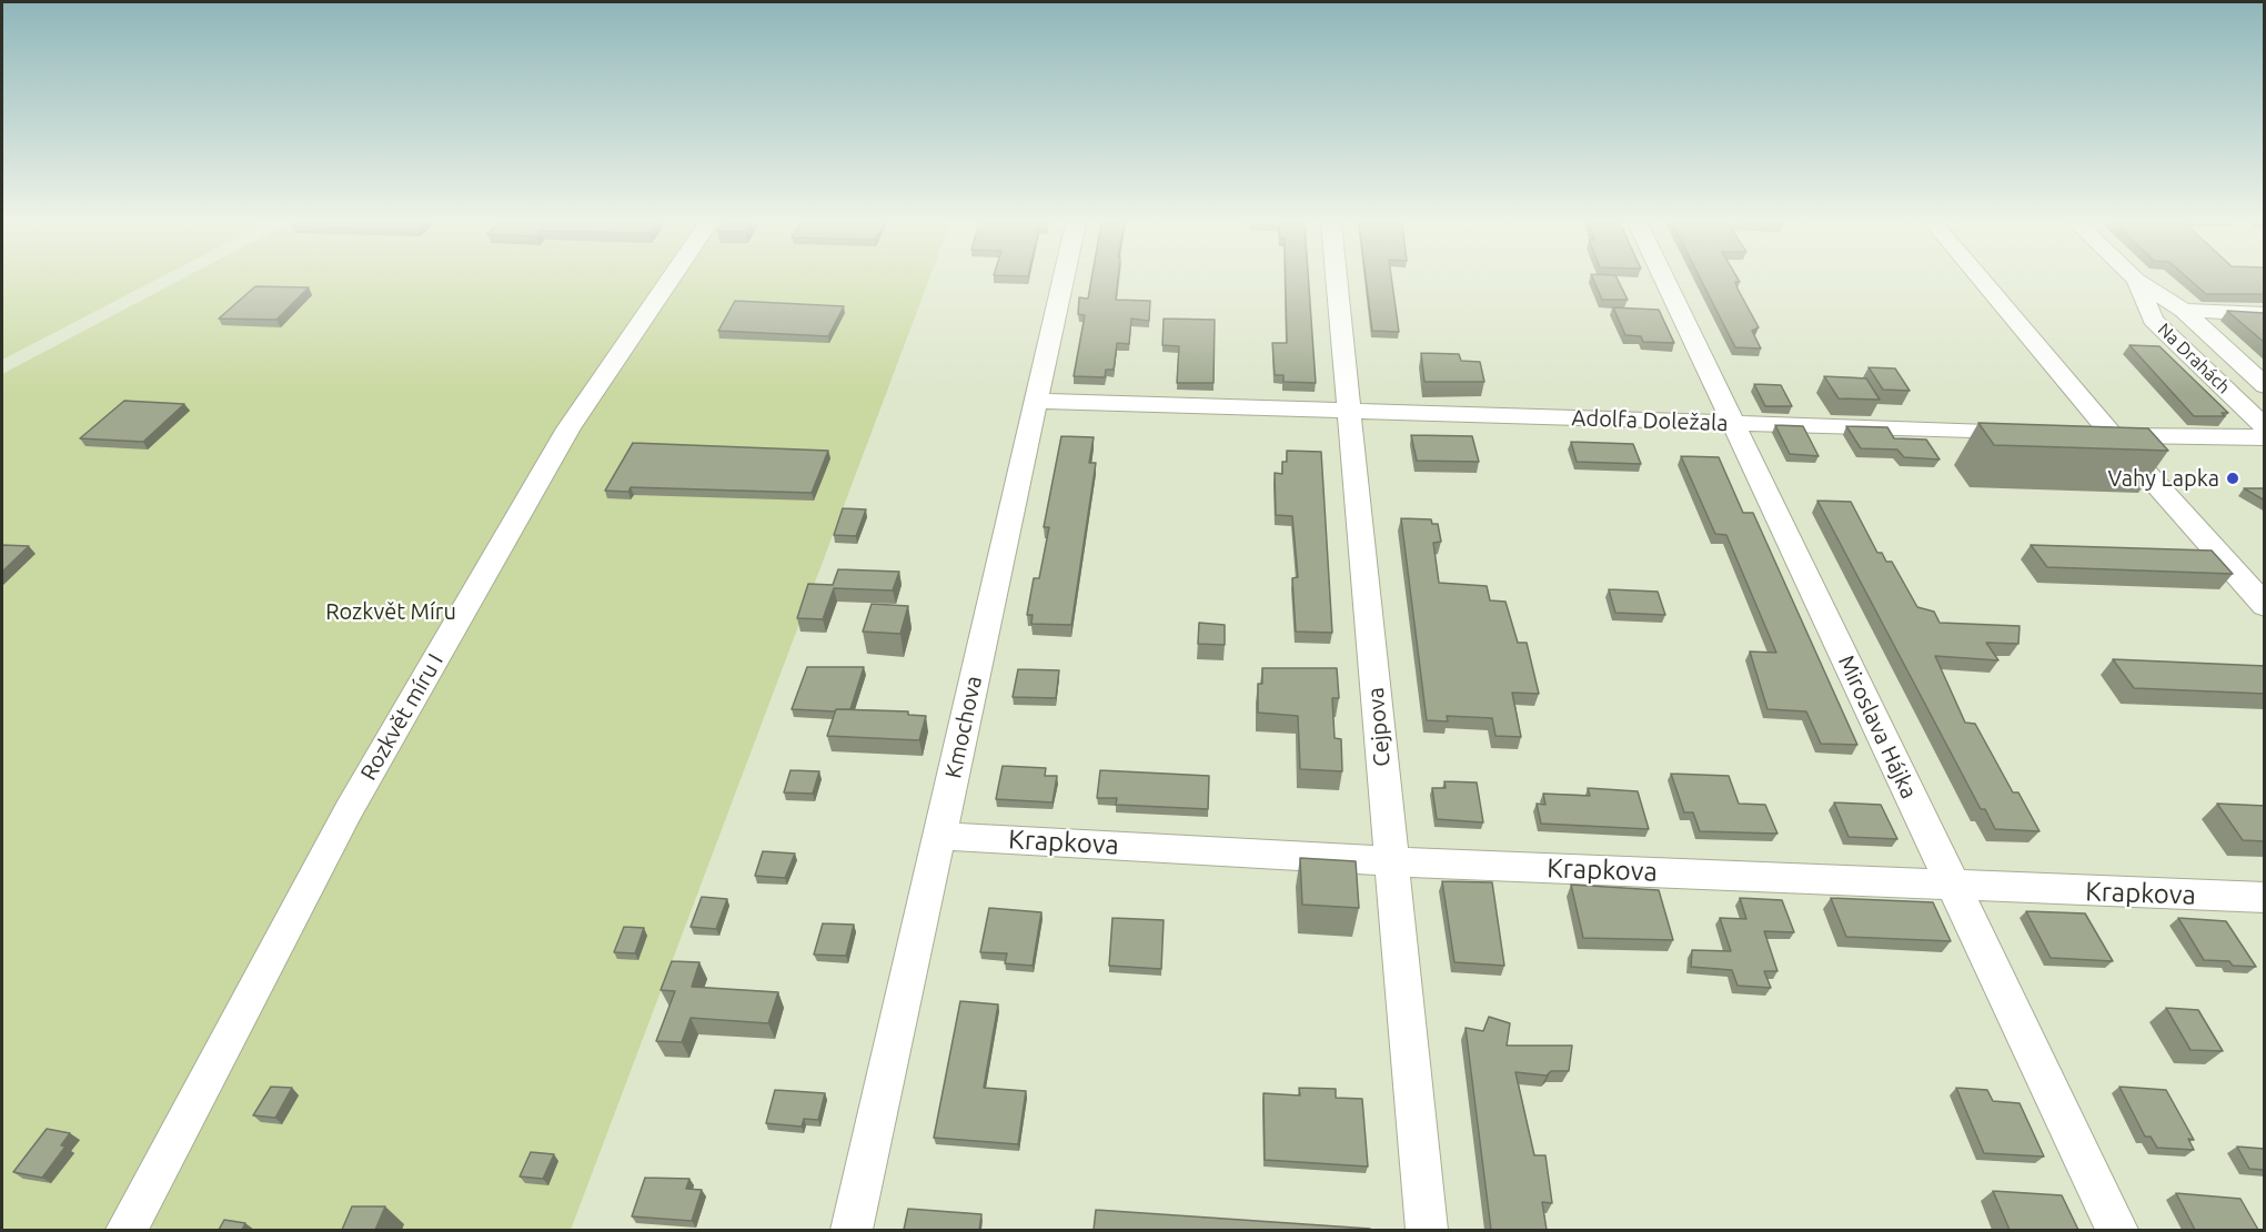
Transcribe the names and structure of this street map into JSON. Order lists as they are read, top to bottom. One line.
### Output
{"streets":{"street":["Na Drahách","Adolfa Doležala","Rozkvět míru I","Kmochova","Cejpova","Miroslava Hájka","Krapkova"]},"crossings":[["Adolfa Doležala","Kmochova"],["Adolfa Doležala","Cejpova"],["Adolfa Doležala","Miroslava Hájka"],["Kmochova","Krapkova"],["Cejpova","Krapkova"],["Miroslava Hájka","Krapkova"]],"parks":["Rozkvět Míru"],"places":["Vahy Lapka"]}
